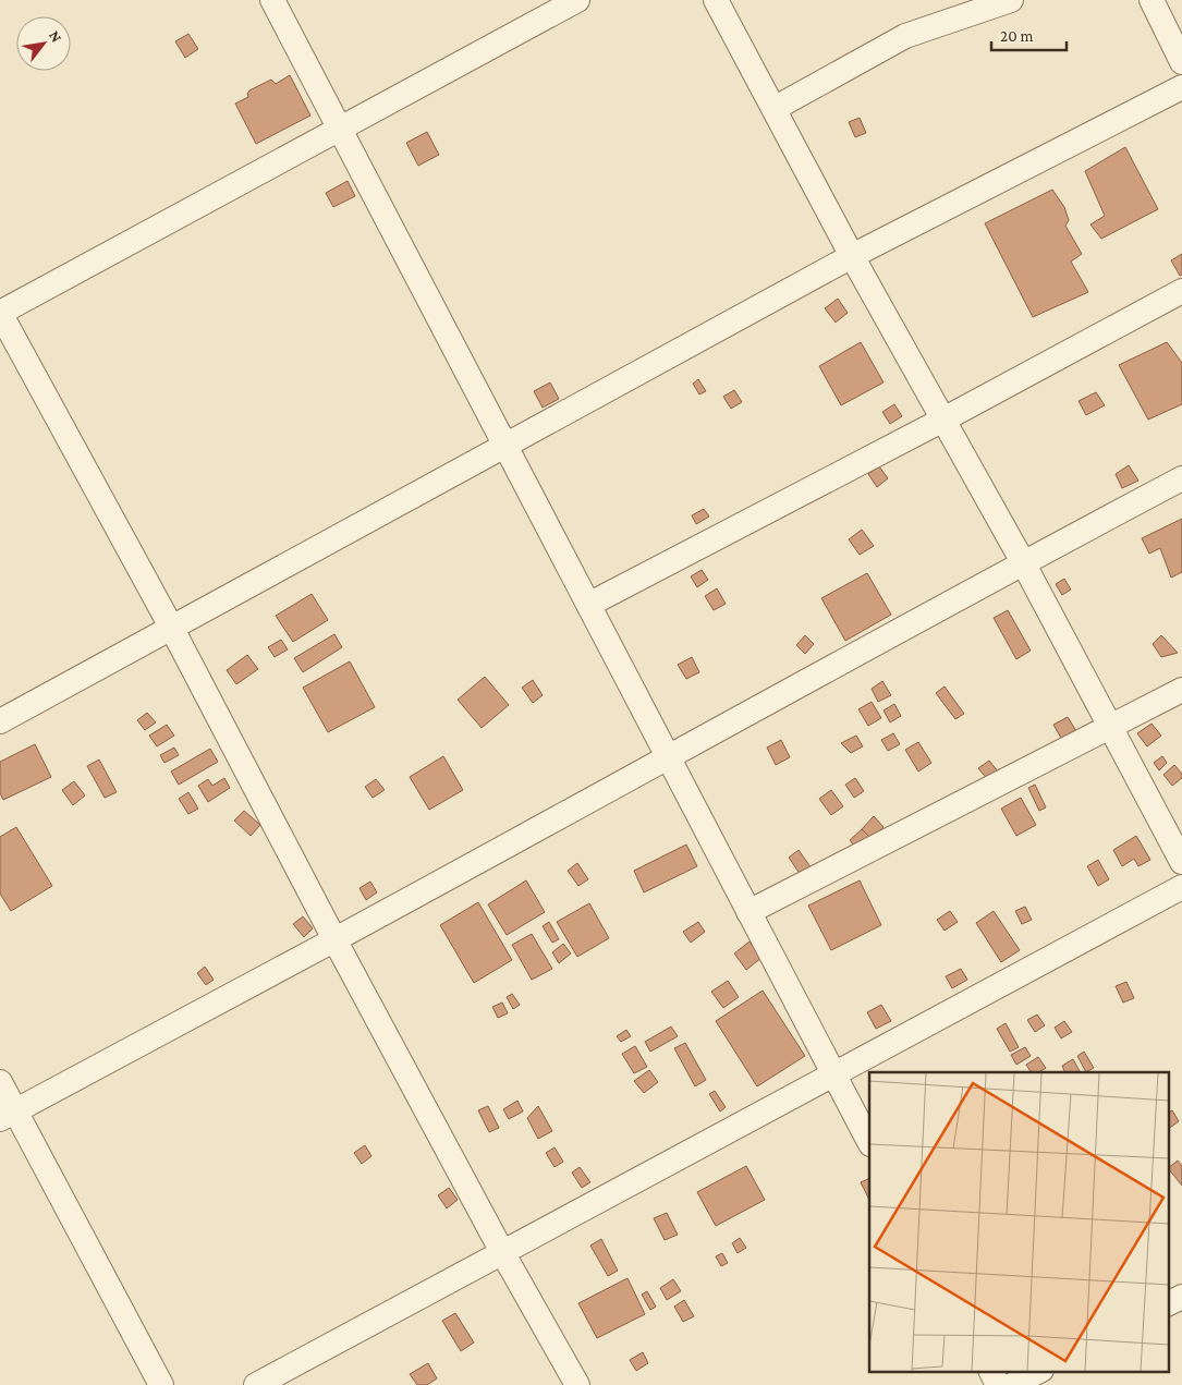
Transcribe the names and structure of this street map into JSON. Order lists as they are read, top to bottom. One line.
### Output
{"scale_bar":"20 m","north":"top right"}
